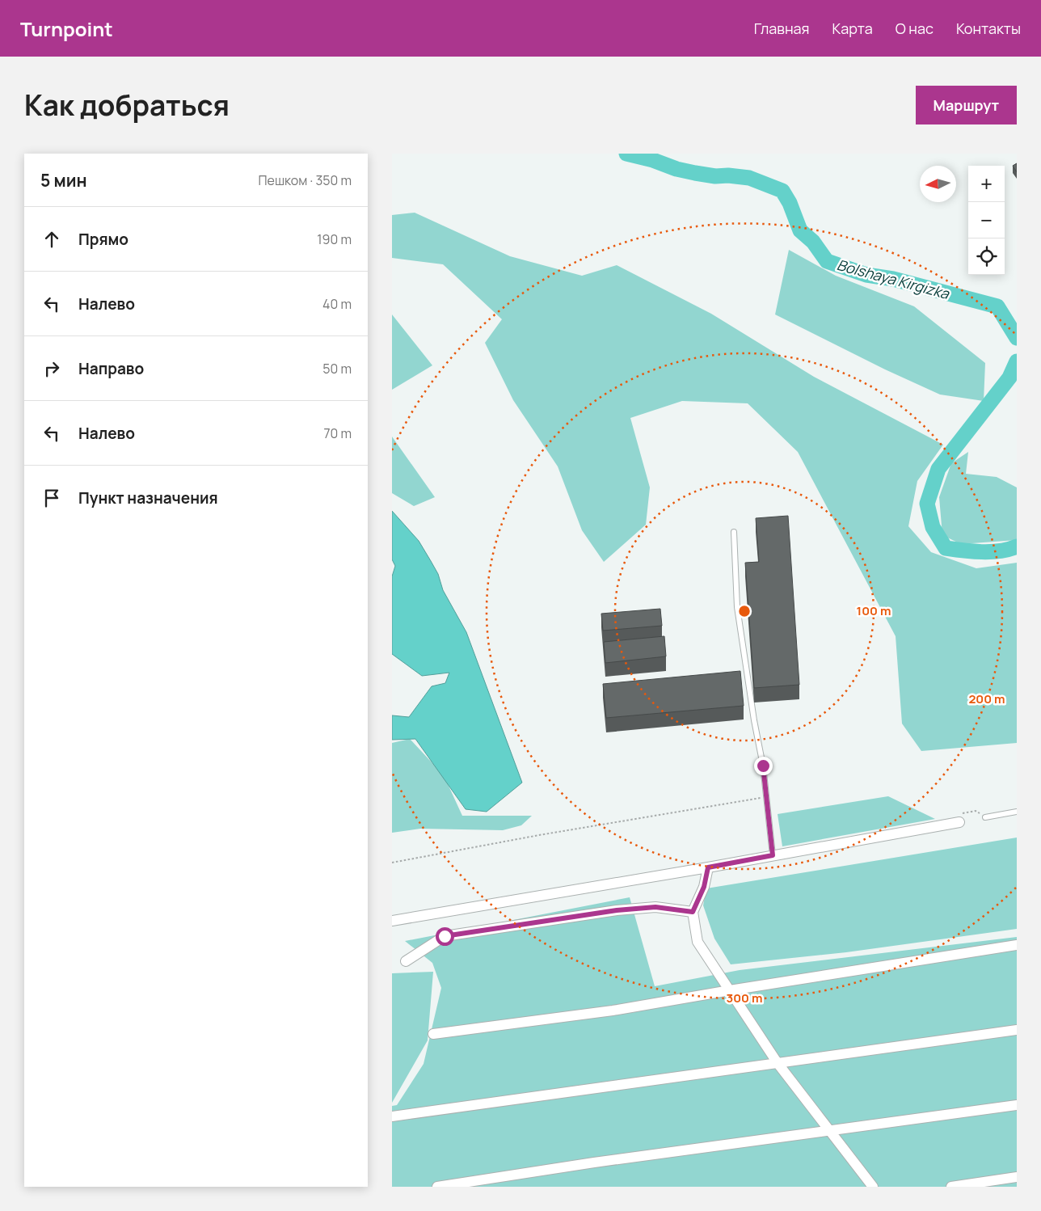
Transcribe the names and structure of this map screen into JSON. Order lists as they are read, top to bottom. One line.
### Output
{"water":["Bolshaya Kirgizka"],"north":"left","page":{"header":"Turnpoint","nav":["Главная","Карта","О нас","Контакты"],"title":"Как добраться","buttons":"Маршрут","heading":["5 мин","Пешком · 350 m"],"map_buttons":["+","−"],"list":[["Прямо","190 m"],["Налево","40 m"],["Направо","50 m"],["Налево","70 m"],"Пункт назначения"]},"rings":["100 m","200 m","300 m"]}
